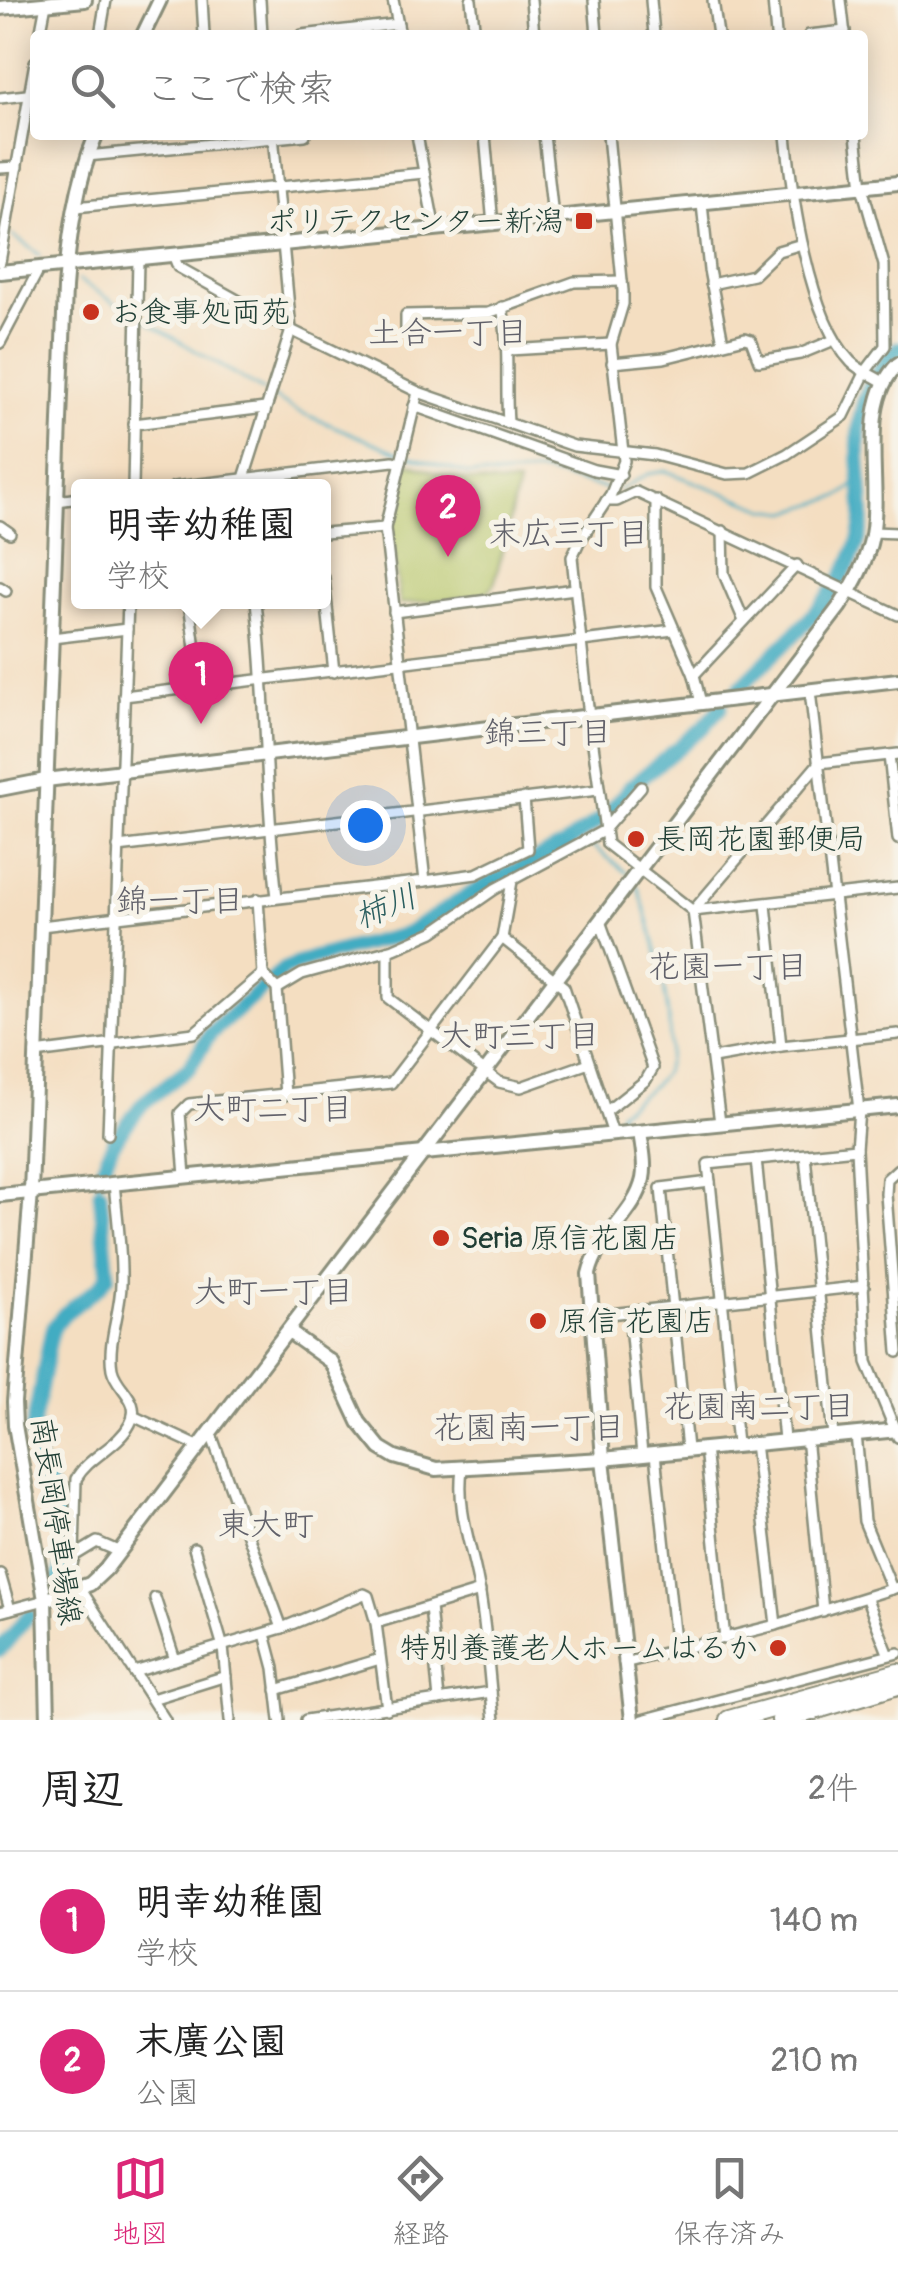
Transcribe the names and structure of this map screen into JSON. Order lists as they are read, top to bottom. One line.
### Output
{"streets":{"street":["南長岡停車場線"]},"districts":["土合一丁目","末広三丁目","錦三丁目","錦一丁目","花園一丁目","大町三丁目","大町二丁目","大町一丁目","花園南二丁目","花園南一丁目","東大町"],"water":["柿川"],"places":{"transit":["ポリテクセンター新潟"],"other":["お食事処両苑","長岡花園郵便局","Seria 原信花園店","原信 花園店","特別養護老人ホームはるか"]},"page":{"search":"ここで検索","pins":["2","1"],"popup":["明幸幼稚園","学校"],"heading":["周辺","2件"],"list":[{"mark":"1","name":"明幸幼稚園","note":"学校","value":"140 m"},{"mark":"2","name":"末廣公園","note":"公園","value":"210 m"}],"nav":["地図","経路","保存済み"]}}
